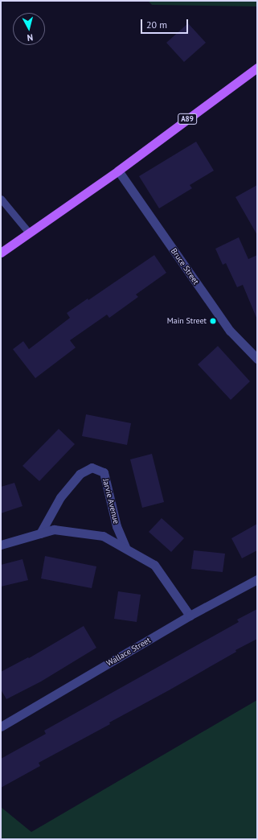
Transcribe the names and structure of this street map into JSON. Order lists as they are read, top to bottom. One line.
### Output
{"streets":{"main road":["A89"],"street":["Bruce Street","Jarvie Avenue","Wallace Street"]},"crossings":[["A89","Bruce Street"]],"places":["Main Street"],"scale_bar":"20 m","north":"bottom"}
